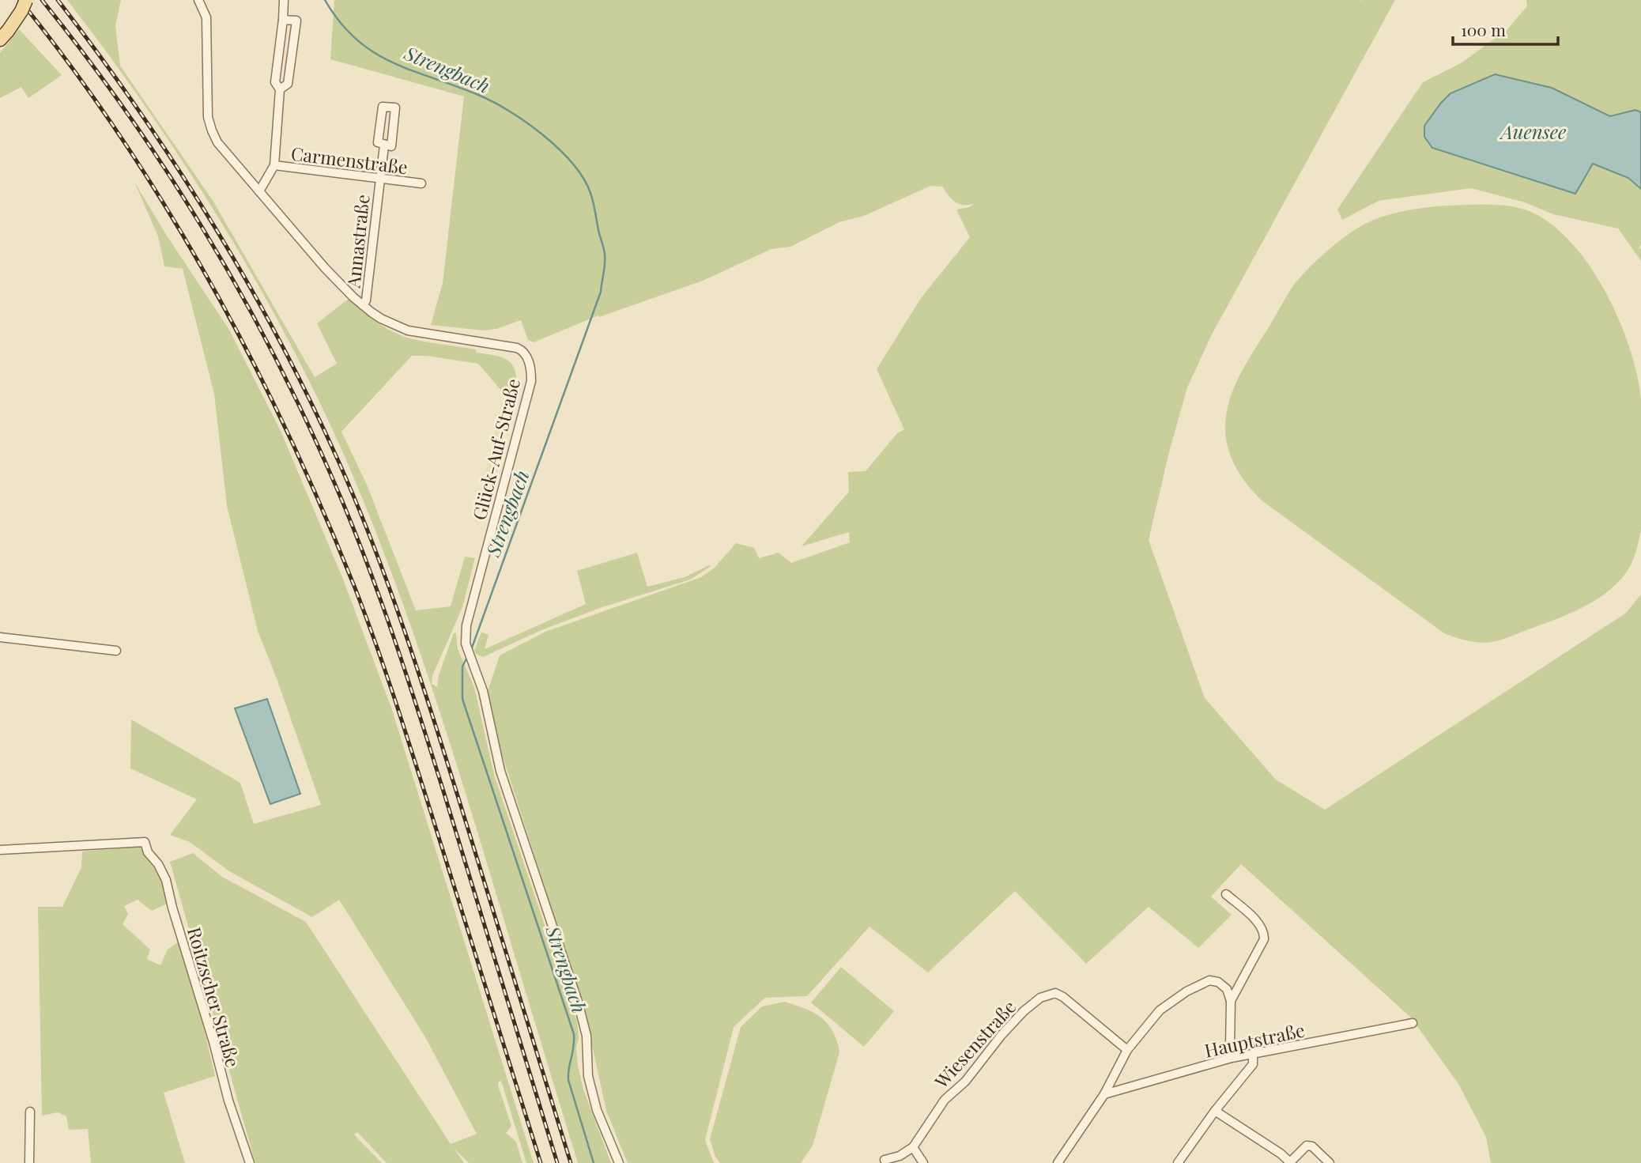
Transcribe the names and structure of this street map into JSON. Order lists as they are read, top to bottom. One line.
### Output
{"streets":{"street":["Carmenstraße","Annastraße","Glück-Auf-Straße","Roitzscher Straße","Hauptstraße","Wiesenstraße"]},"crossings":[["Carmenstraße","Annastraße"],["Annastraße","Glück-Auf-Straße"]],"water":["Strengbach","Auensee"],"scale_bar":"100 m"}
